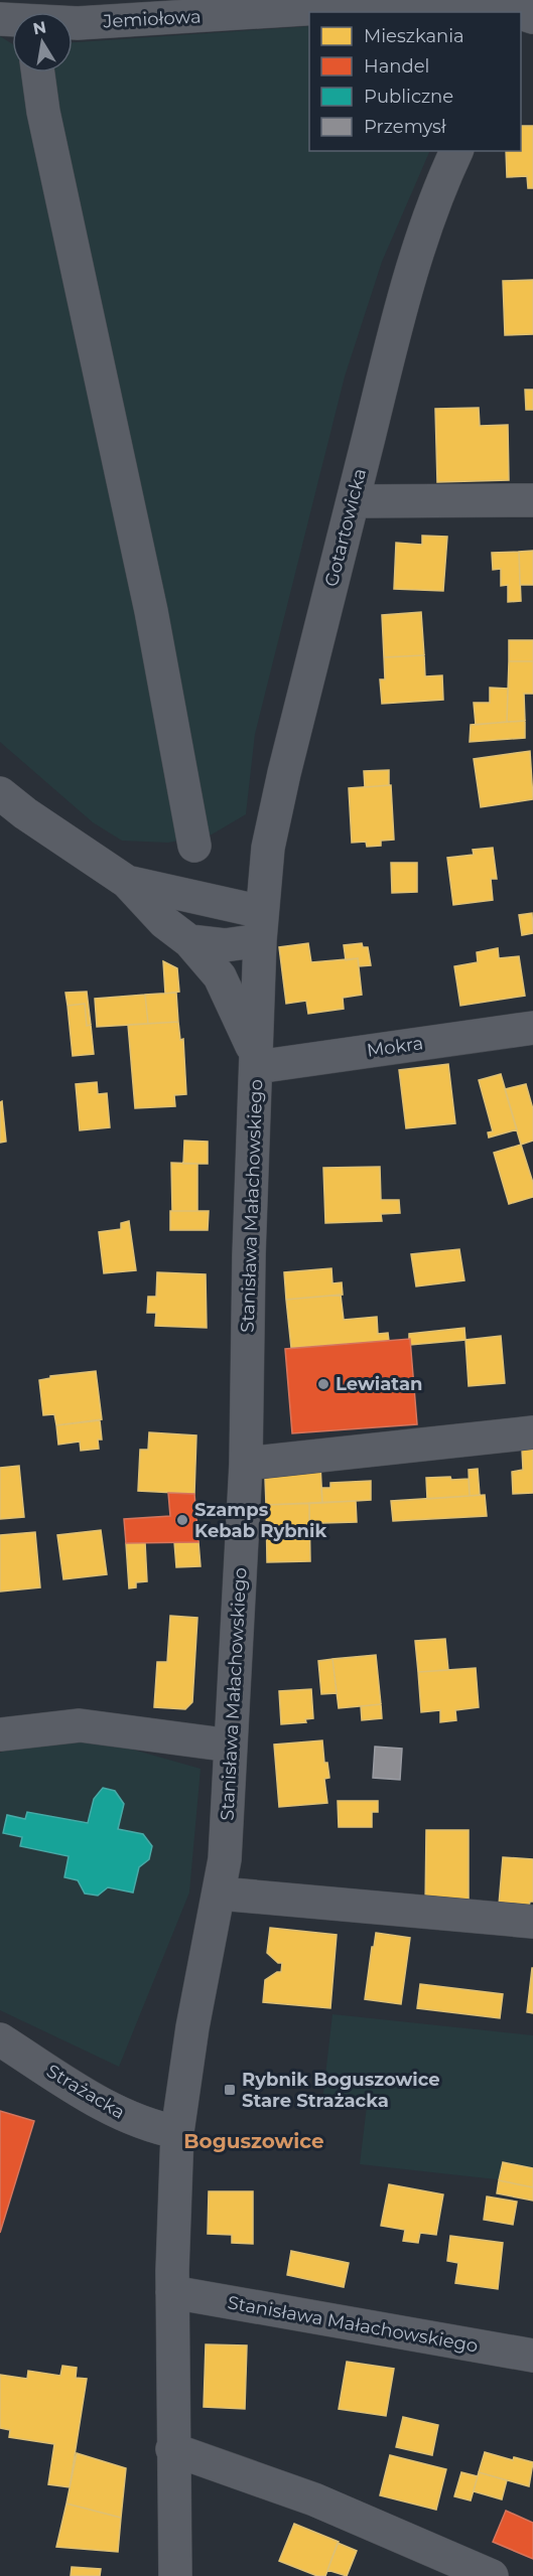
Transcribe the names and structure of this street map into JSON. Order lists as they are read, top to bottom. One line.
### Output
{"streets":{"street":["Jemiołowa","Gotartowicka","Mokra","Stanisława Małachowskiego","Strażacka"]},"crossings":[["Gotartowicka","Stanisława Małachowskiego"],["Mokra","Stanisława Małachowskiego"],["Stanisława Małachowskiego","Strażacka"]],"districts":["Boguszowice"],"places":{"other":["Lewiatan","Szamps Kebab Rybnik"],"transit":["Rybnik Boguszowice Stare Strażacka"]},"legend":["Mieszkania","Handel","Publiczne","Przemysł"],"north":"top"}
